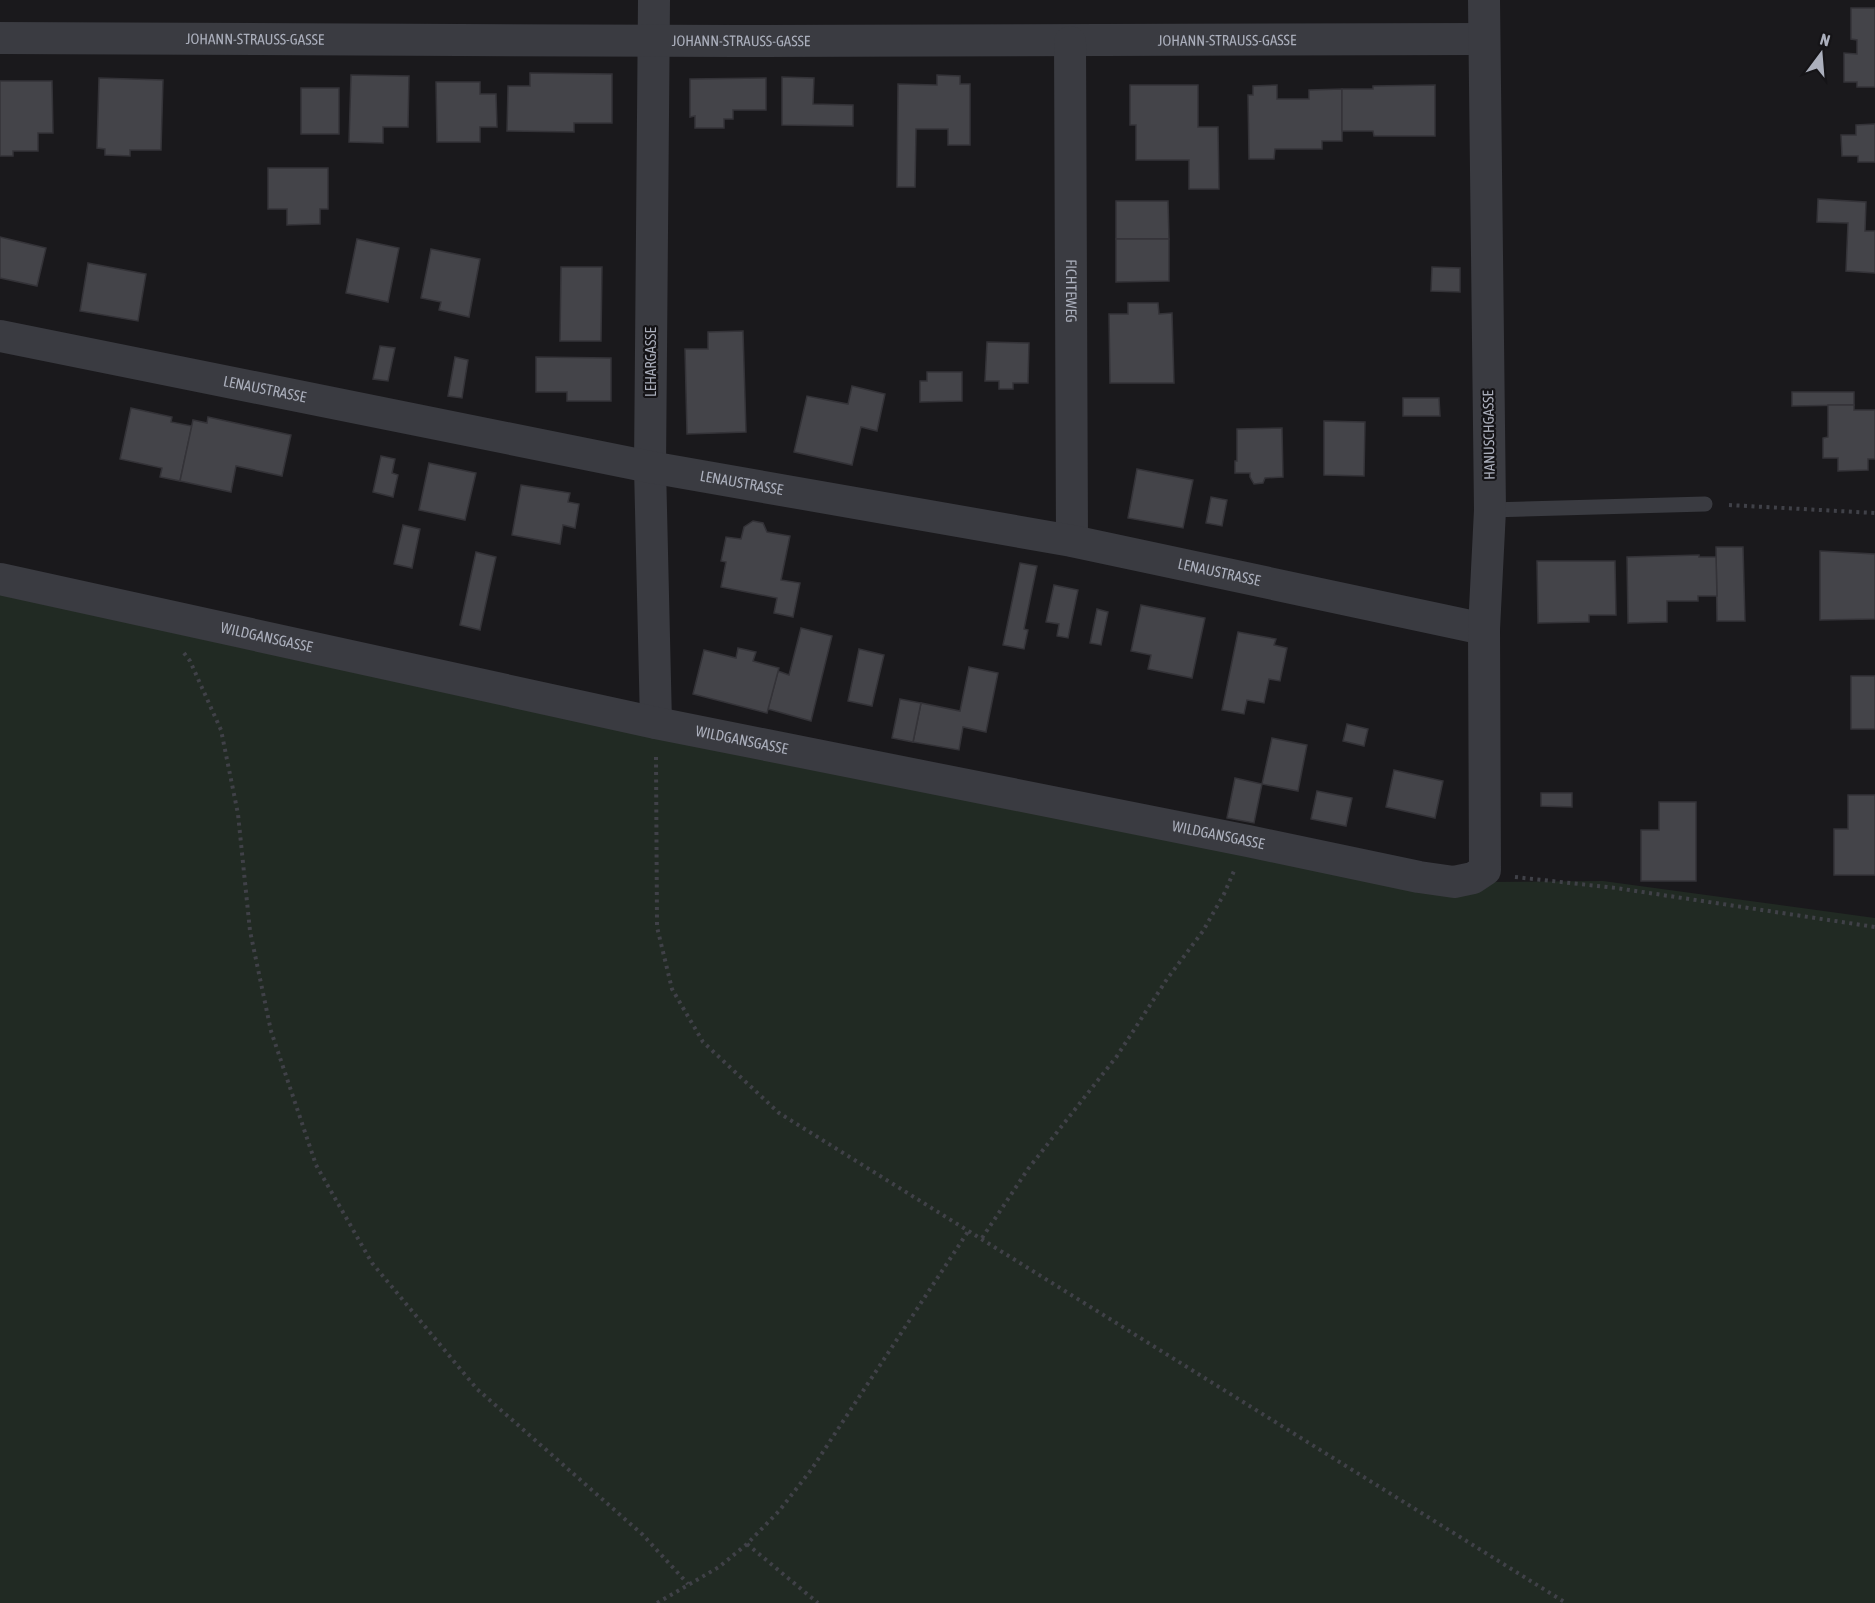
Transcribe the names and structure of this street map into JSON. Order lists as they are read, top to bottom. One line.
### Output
{"streets":{"street":["JOHANN-STRAUSS-GASSE","FICHTEWEG","LEHARGASSE","LENAUSTRASSE","HANUSCHGASSE","WILDGANSGASSE"]},"crossings":[["JOHANN-STRAUSS-GASSE","FICHTEWEG"],["JOHANN-STRAUSS-GASSE","LEHARGASSE"],["JOHANN-STRAUSS-GASSE","HANUSCHGASSE"],["FICHTEWEG","LENAUSTRASSE"],["LEHARGASSE","LENAUSTRASSE"],["LEHARGASSE","WILDGANSGASSE"],["LENAUSTRASSE","HANUSCHGASSE"],["HANUSCHGASSE","WILDGANSGASSE"]],"north":"top"}
